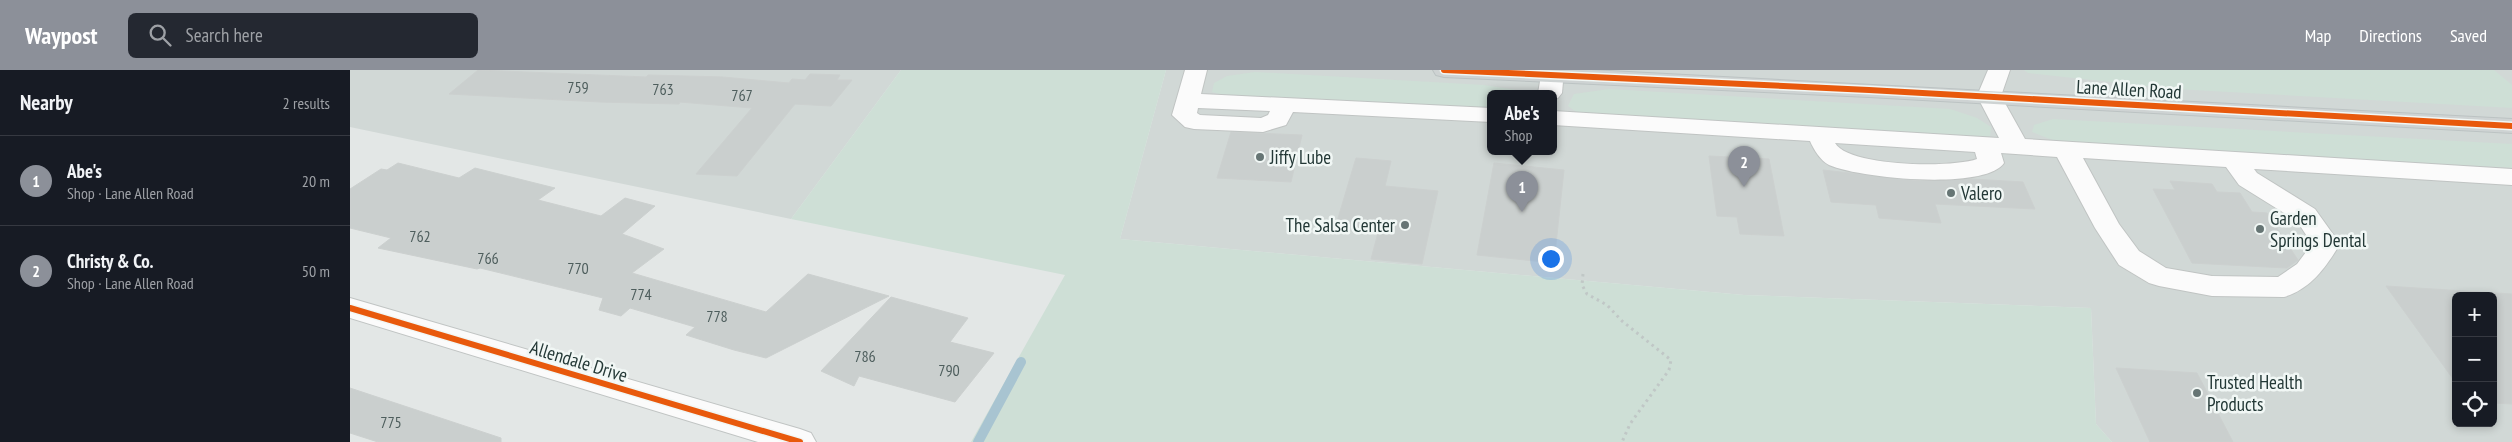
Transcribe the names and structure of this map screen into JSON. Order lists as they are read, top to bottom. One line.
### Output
{"streets":{"main road":["Lane Allen Road"],"street":["Allendale Drive"]},"places":["Jiffy Lube","Valero","The Salsa Center","Garden Springs Dental","Trusted Health Products"],"house_numbers":["759","763","767","762","766","770","774","778","786","790","775"],"page":{"header":"Waypost","search":"Search here","nav":["Map","Directions","Saved"],"heading":["Nearby","2 results"],"popup":["Abe's","Shop"],"list":[{"mark":"1","name":"Abe's","note":"Shop · Lane Allen Road","value":"20 m"},{"mark":"2","name":"Christy & Co.","note":"Shop · Lane Allen Road","value":"50 m"}],"pins":["2","1"],"map_buttons":["+","−"]}}
